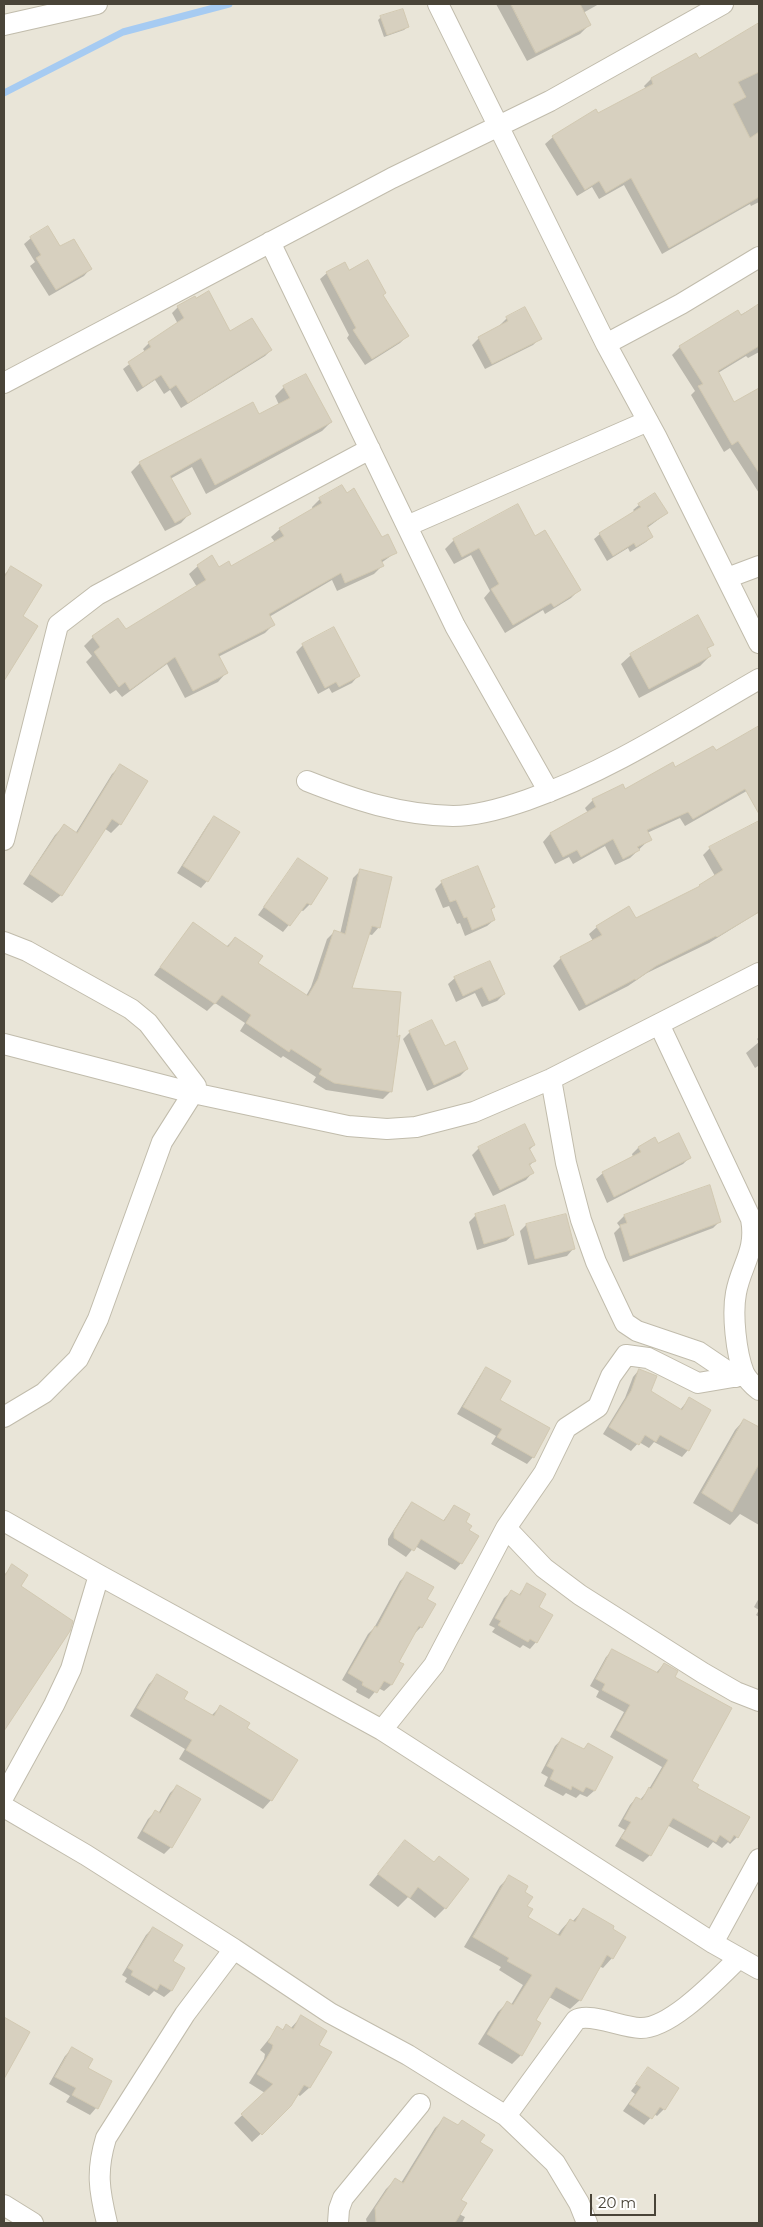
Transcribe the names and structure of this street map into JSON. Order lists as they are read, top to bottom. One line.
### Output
{"scale_bar":"20 m"}
